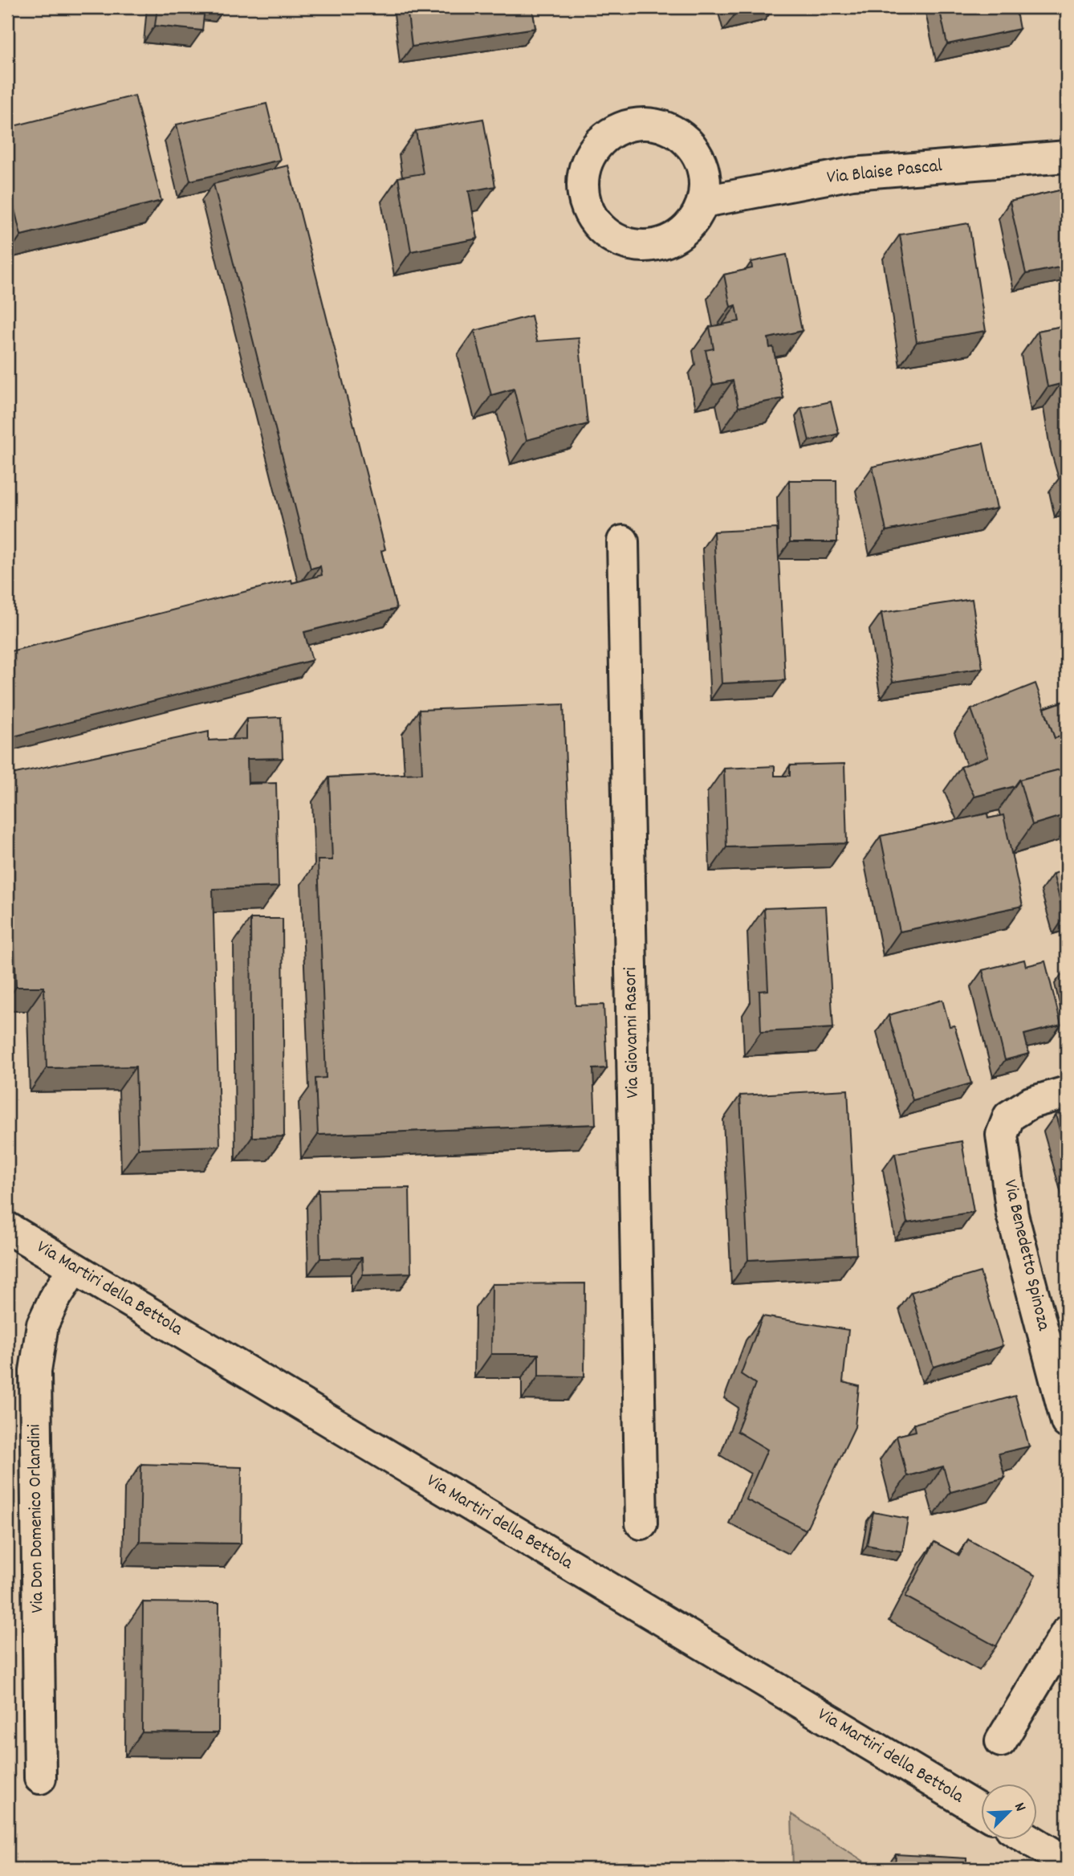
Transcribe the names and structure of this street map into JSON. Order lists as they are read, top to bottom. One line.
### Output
{"streets":{"street":["Via Blaise Pascal","Via Giovanni Rasori","Via Benedetto Spinoza","Via Martiri della Bettola","Via Don Domenico Orlandini"]},"crossings":[["Via Martiri della Bettola","Via Don Domenico Orlandini"]],"north":"top right"}
